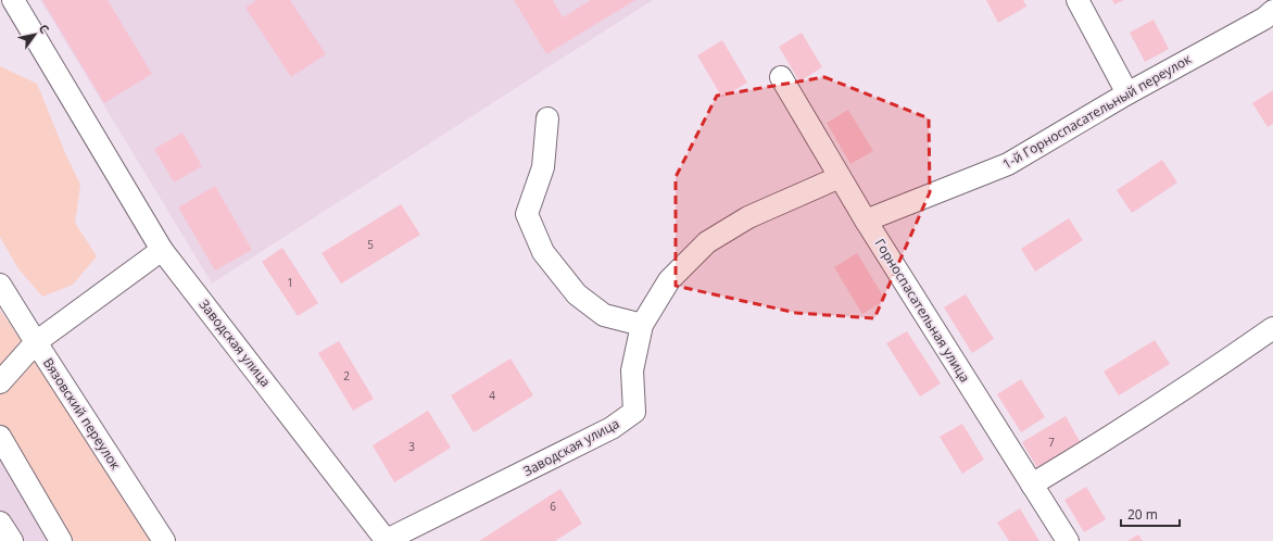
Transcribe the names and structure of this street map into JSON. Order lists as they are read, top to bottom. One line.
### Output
{"streets":{"street":["1-й Горноспасательный переулок","Горноспасательная улица","Заводская улица","Вязовский переулок"]},"crossings":[["1-й Горноспасательный переулок","Горноспасательная улица"],["Горноспасательная улица","Заводская улица"]],"house_numbers":["5","1","2","4","7","3","6"],"scale_bar":"20 m","north":"top right"}
